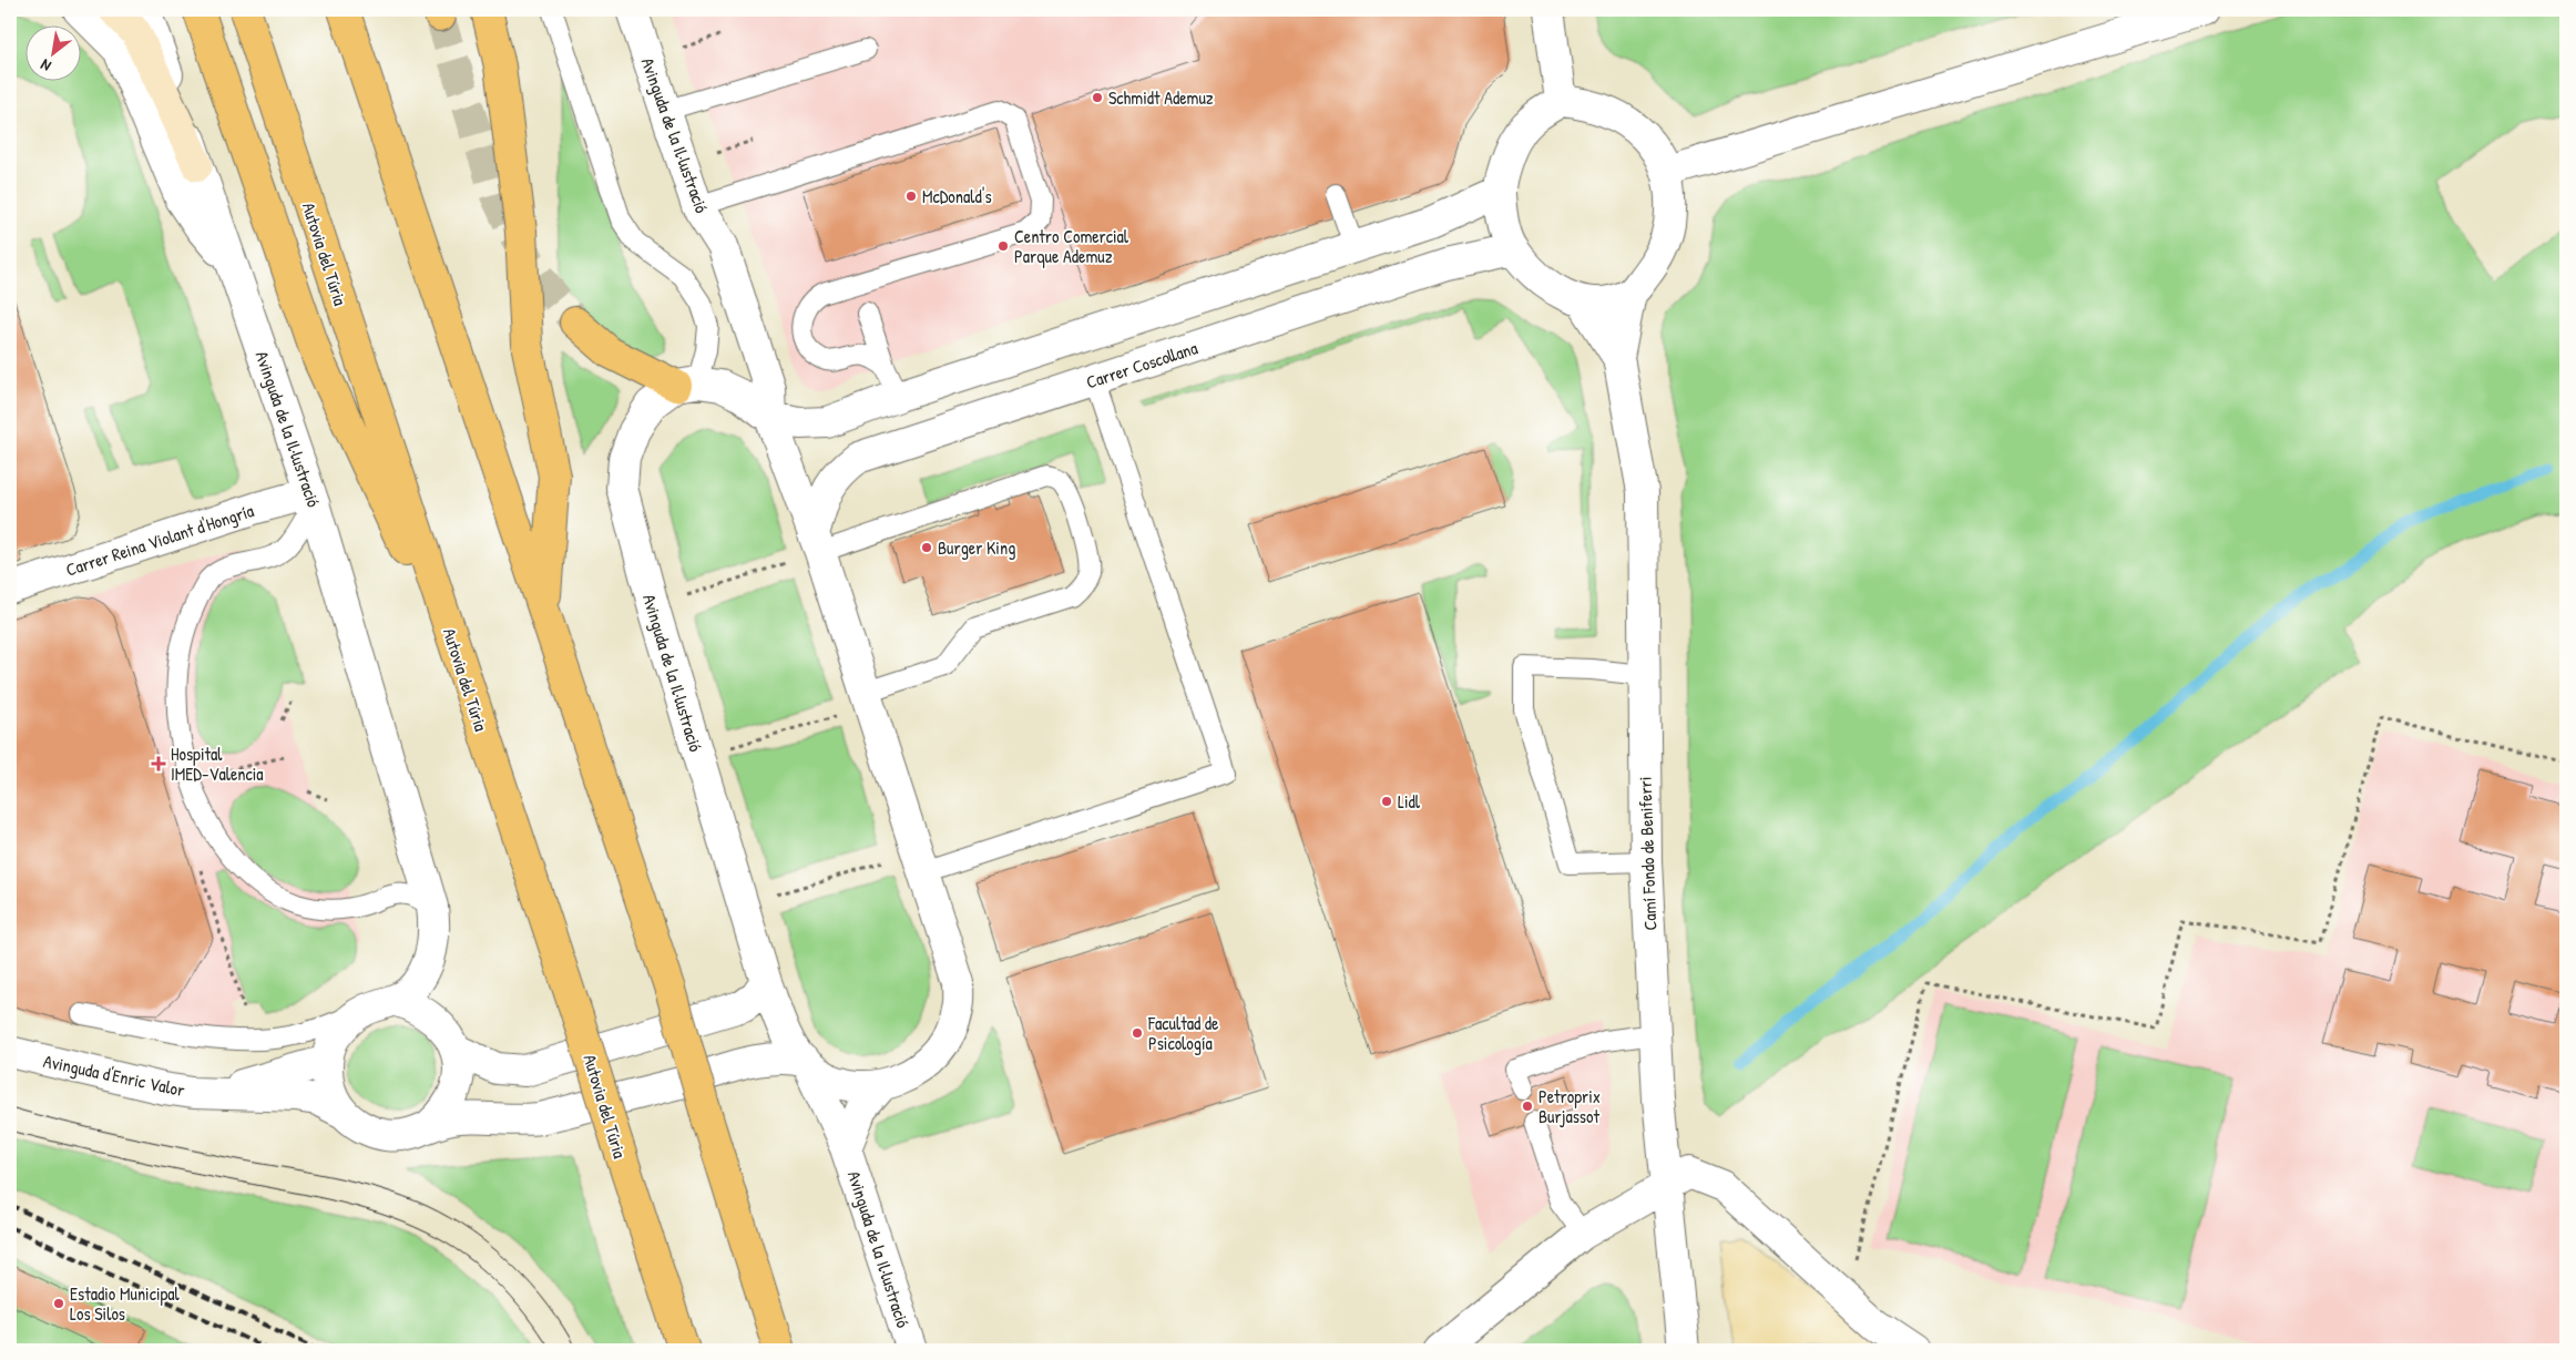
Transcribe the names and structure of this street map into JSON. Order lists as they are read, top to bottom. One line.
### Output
{"streets":{"highway":["Autovia del Túria"],"street":["Avinguda de la Il·lustració","Carrer Coscollana","Carrer Reina Violant d'Hongría","Camí Fondo de Beniferri","Avinguda d'Enric Valor"]},"crossings":[["Avinguda de la Il·lustració","Carrer Coscollana"],["Avinguda de la Il·lustració","Carrer Reina Violant d'Hongría"],["Avinguda de la Il·lustració","Avinguda d'Enric Valor"],["Carrer Coscollana","Camí Fondo de Beniferri"]],"places":{"other":["Schmidt Ademuz","McDonald's","Centro Comercial Parque Ademuz","Burger King","Lidl","Facultad de Psicología","Petroprix Burjassot","Estadio Municipal Los Silos"],"health":["Hospital IMED-Valencia"]},"north":"bottom left"}
